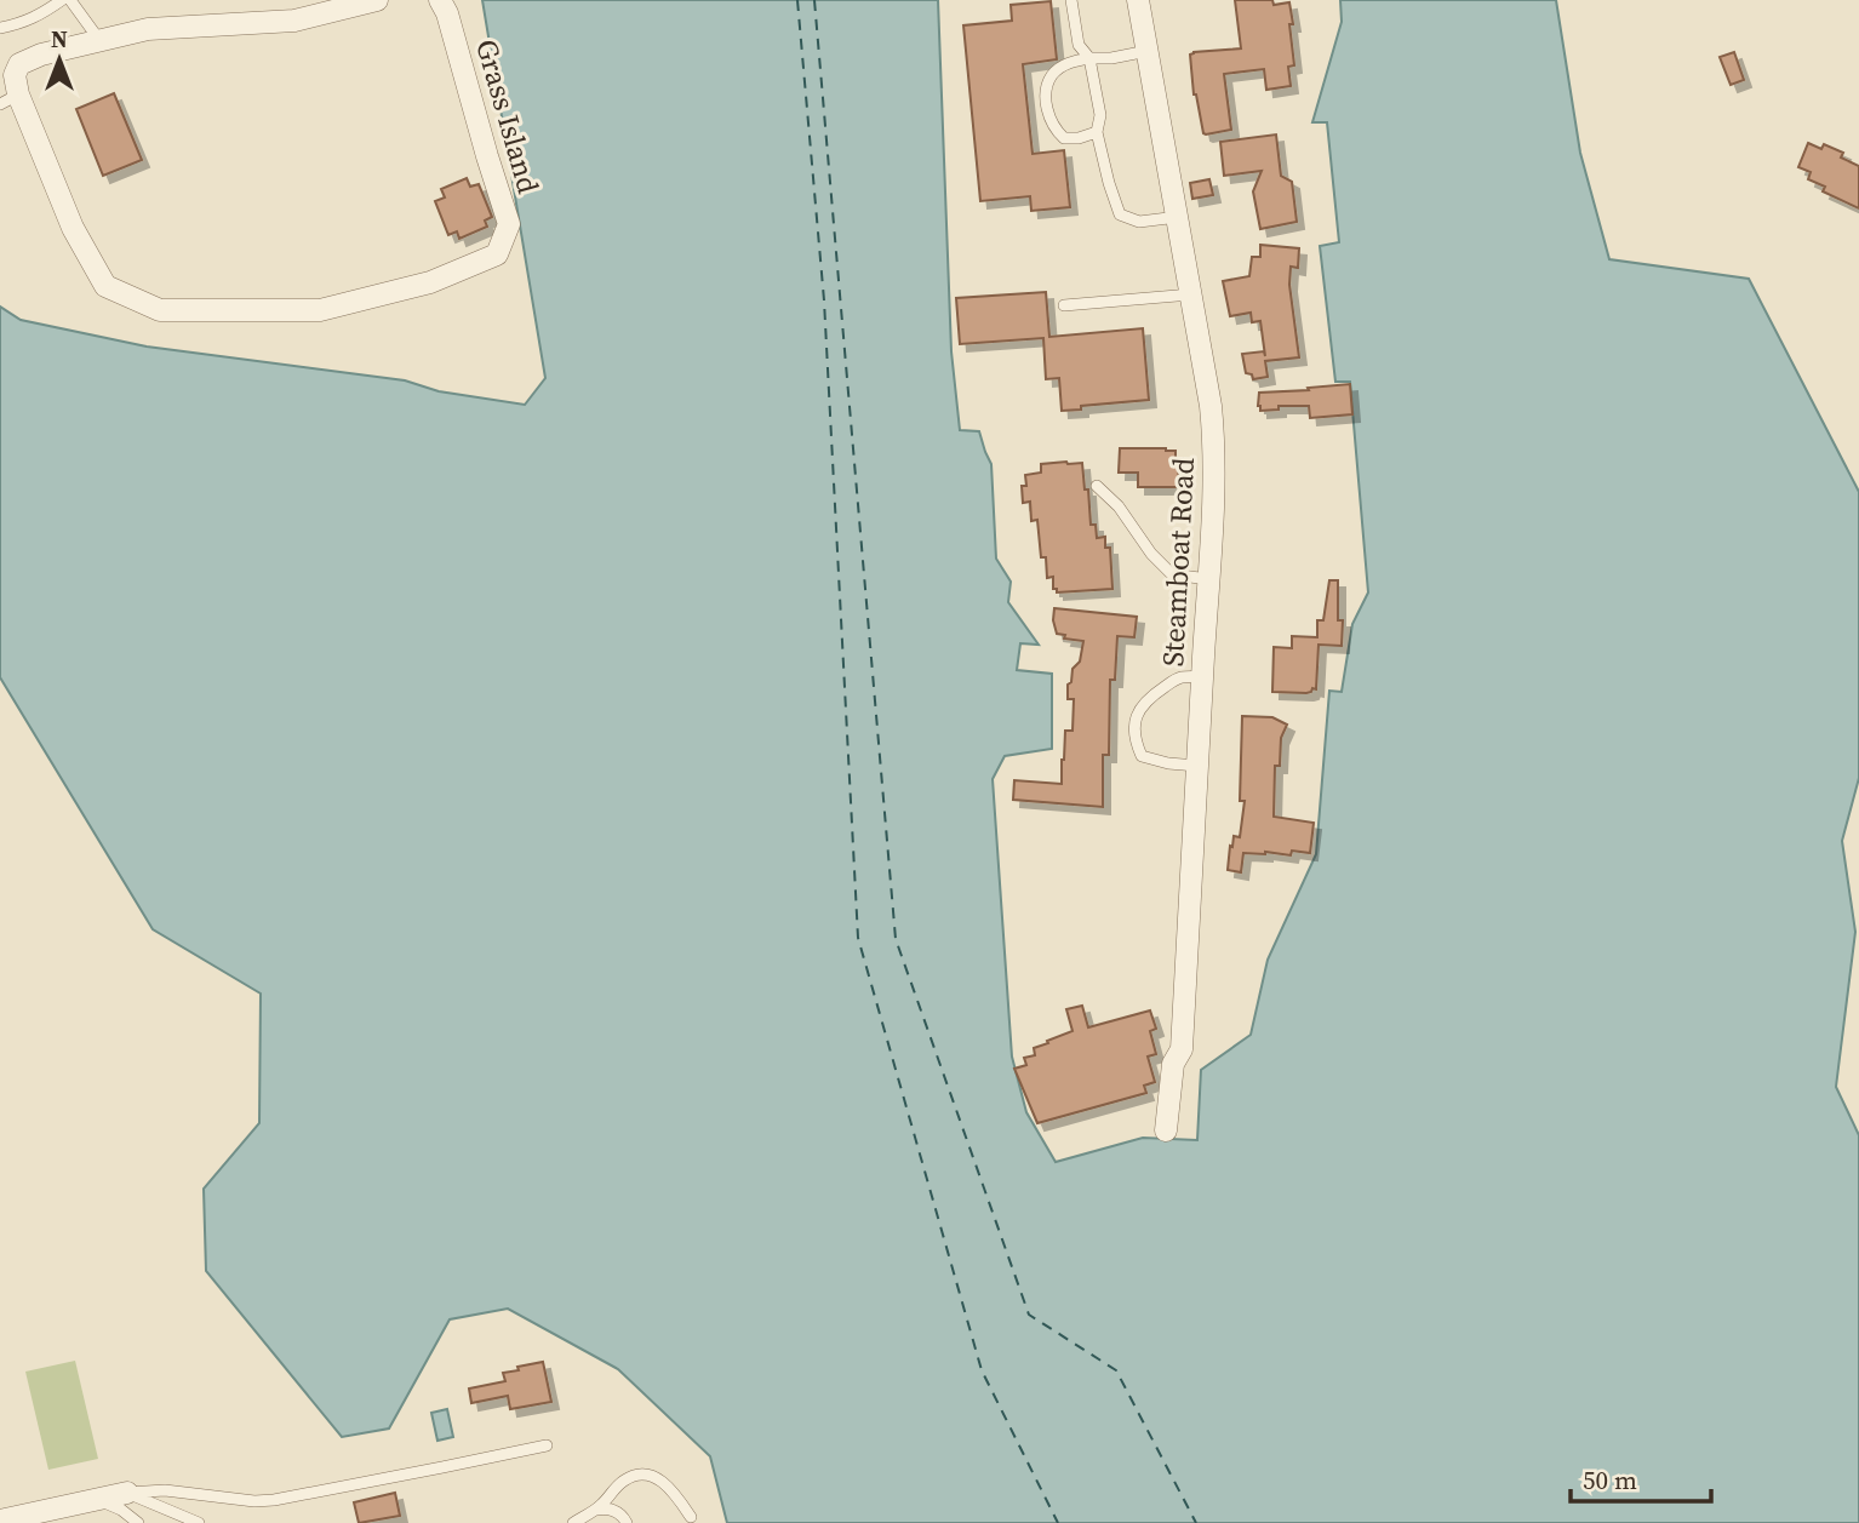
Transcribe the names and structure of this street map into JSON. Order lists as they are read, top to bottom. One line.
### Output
{"streets":{"street":["Grass Island","Steamboat Road"]},"scale_bar":"50 m","north":"top"}
